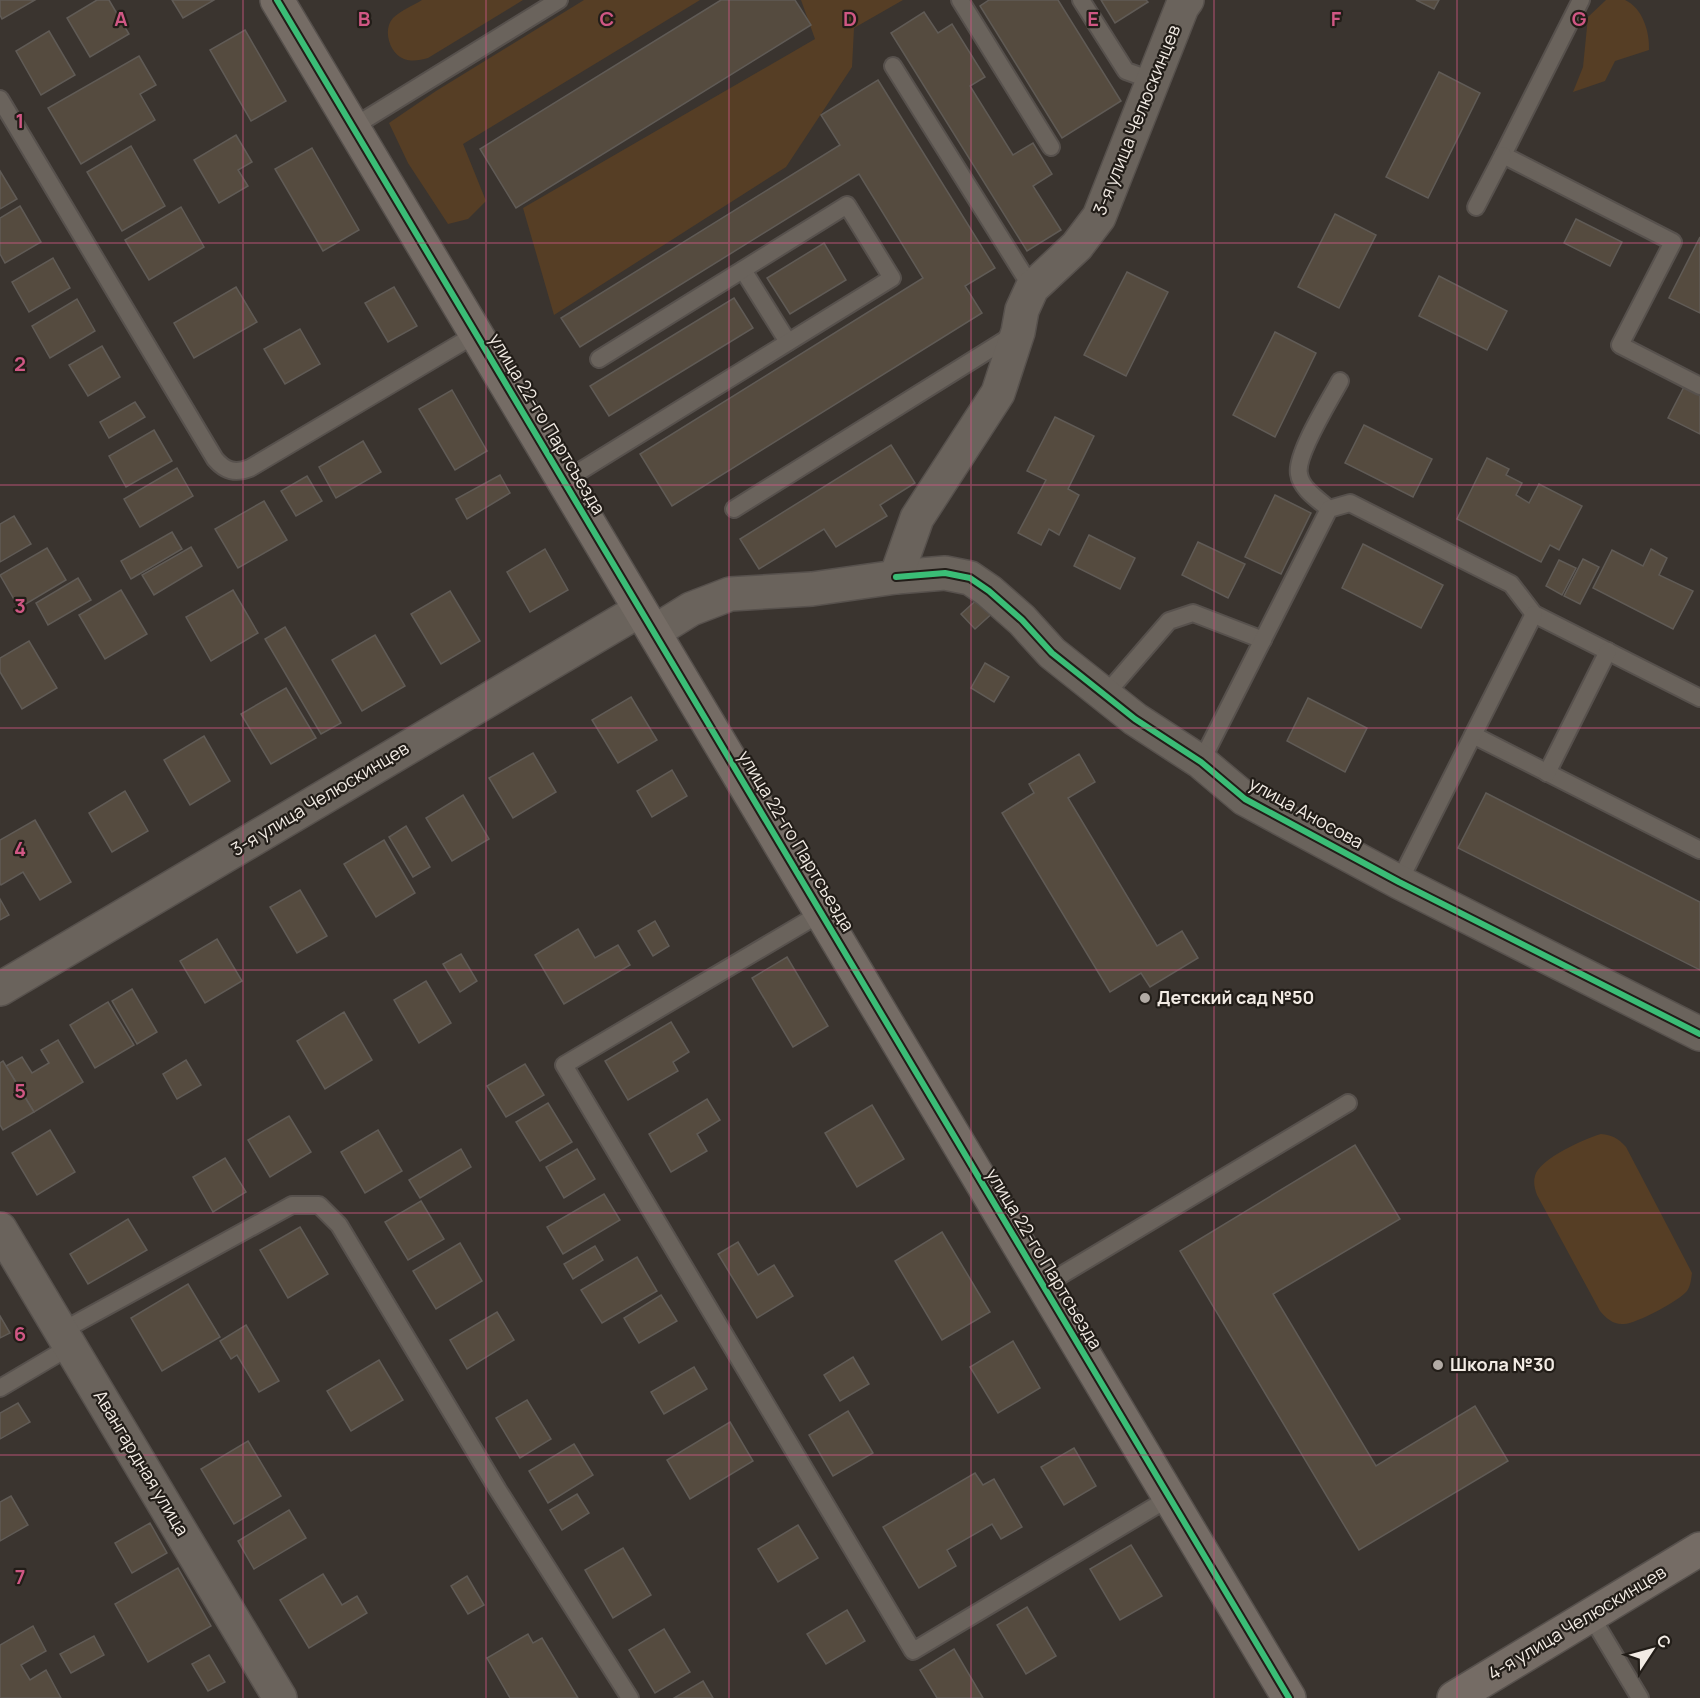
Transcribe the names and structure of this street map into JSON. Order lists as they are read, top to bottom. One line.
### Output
{"streets":{"street":["3-я улица Челюскинцев","улица 22-го Партсъезда","улица Аносова","Авангардная улица","4-я улица Челюскинцев"]},"crossings":[["3-я улица Челюскинцев","улица 22-го Партсъезда"],["3-я улица Челюскинцев","улица Аносова"]],"places":["Детский сад №50","Школа №30"],"north":"top right","grid":{"columns":["A","B","C","D","E","F","G"],"rows":["1","2","3","4","5","6","7"]}}
